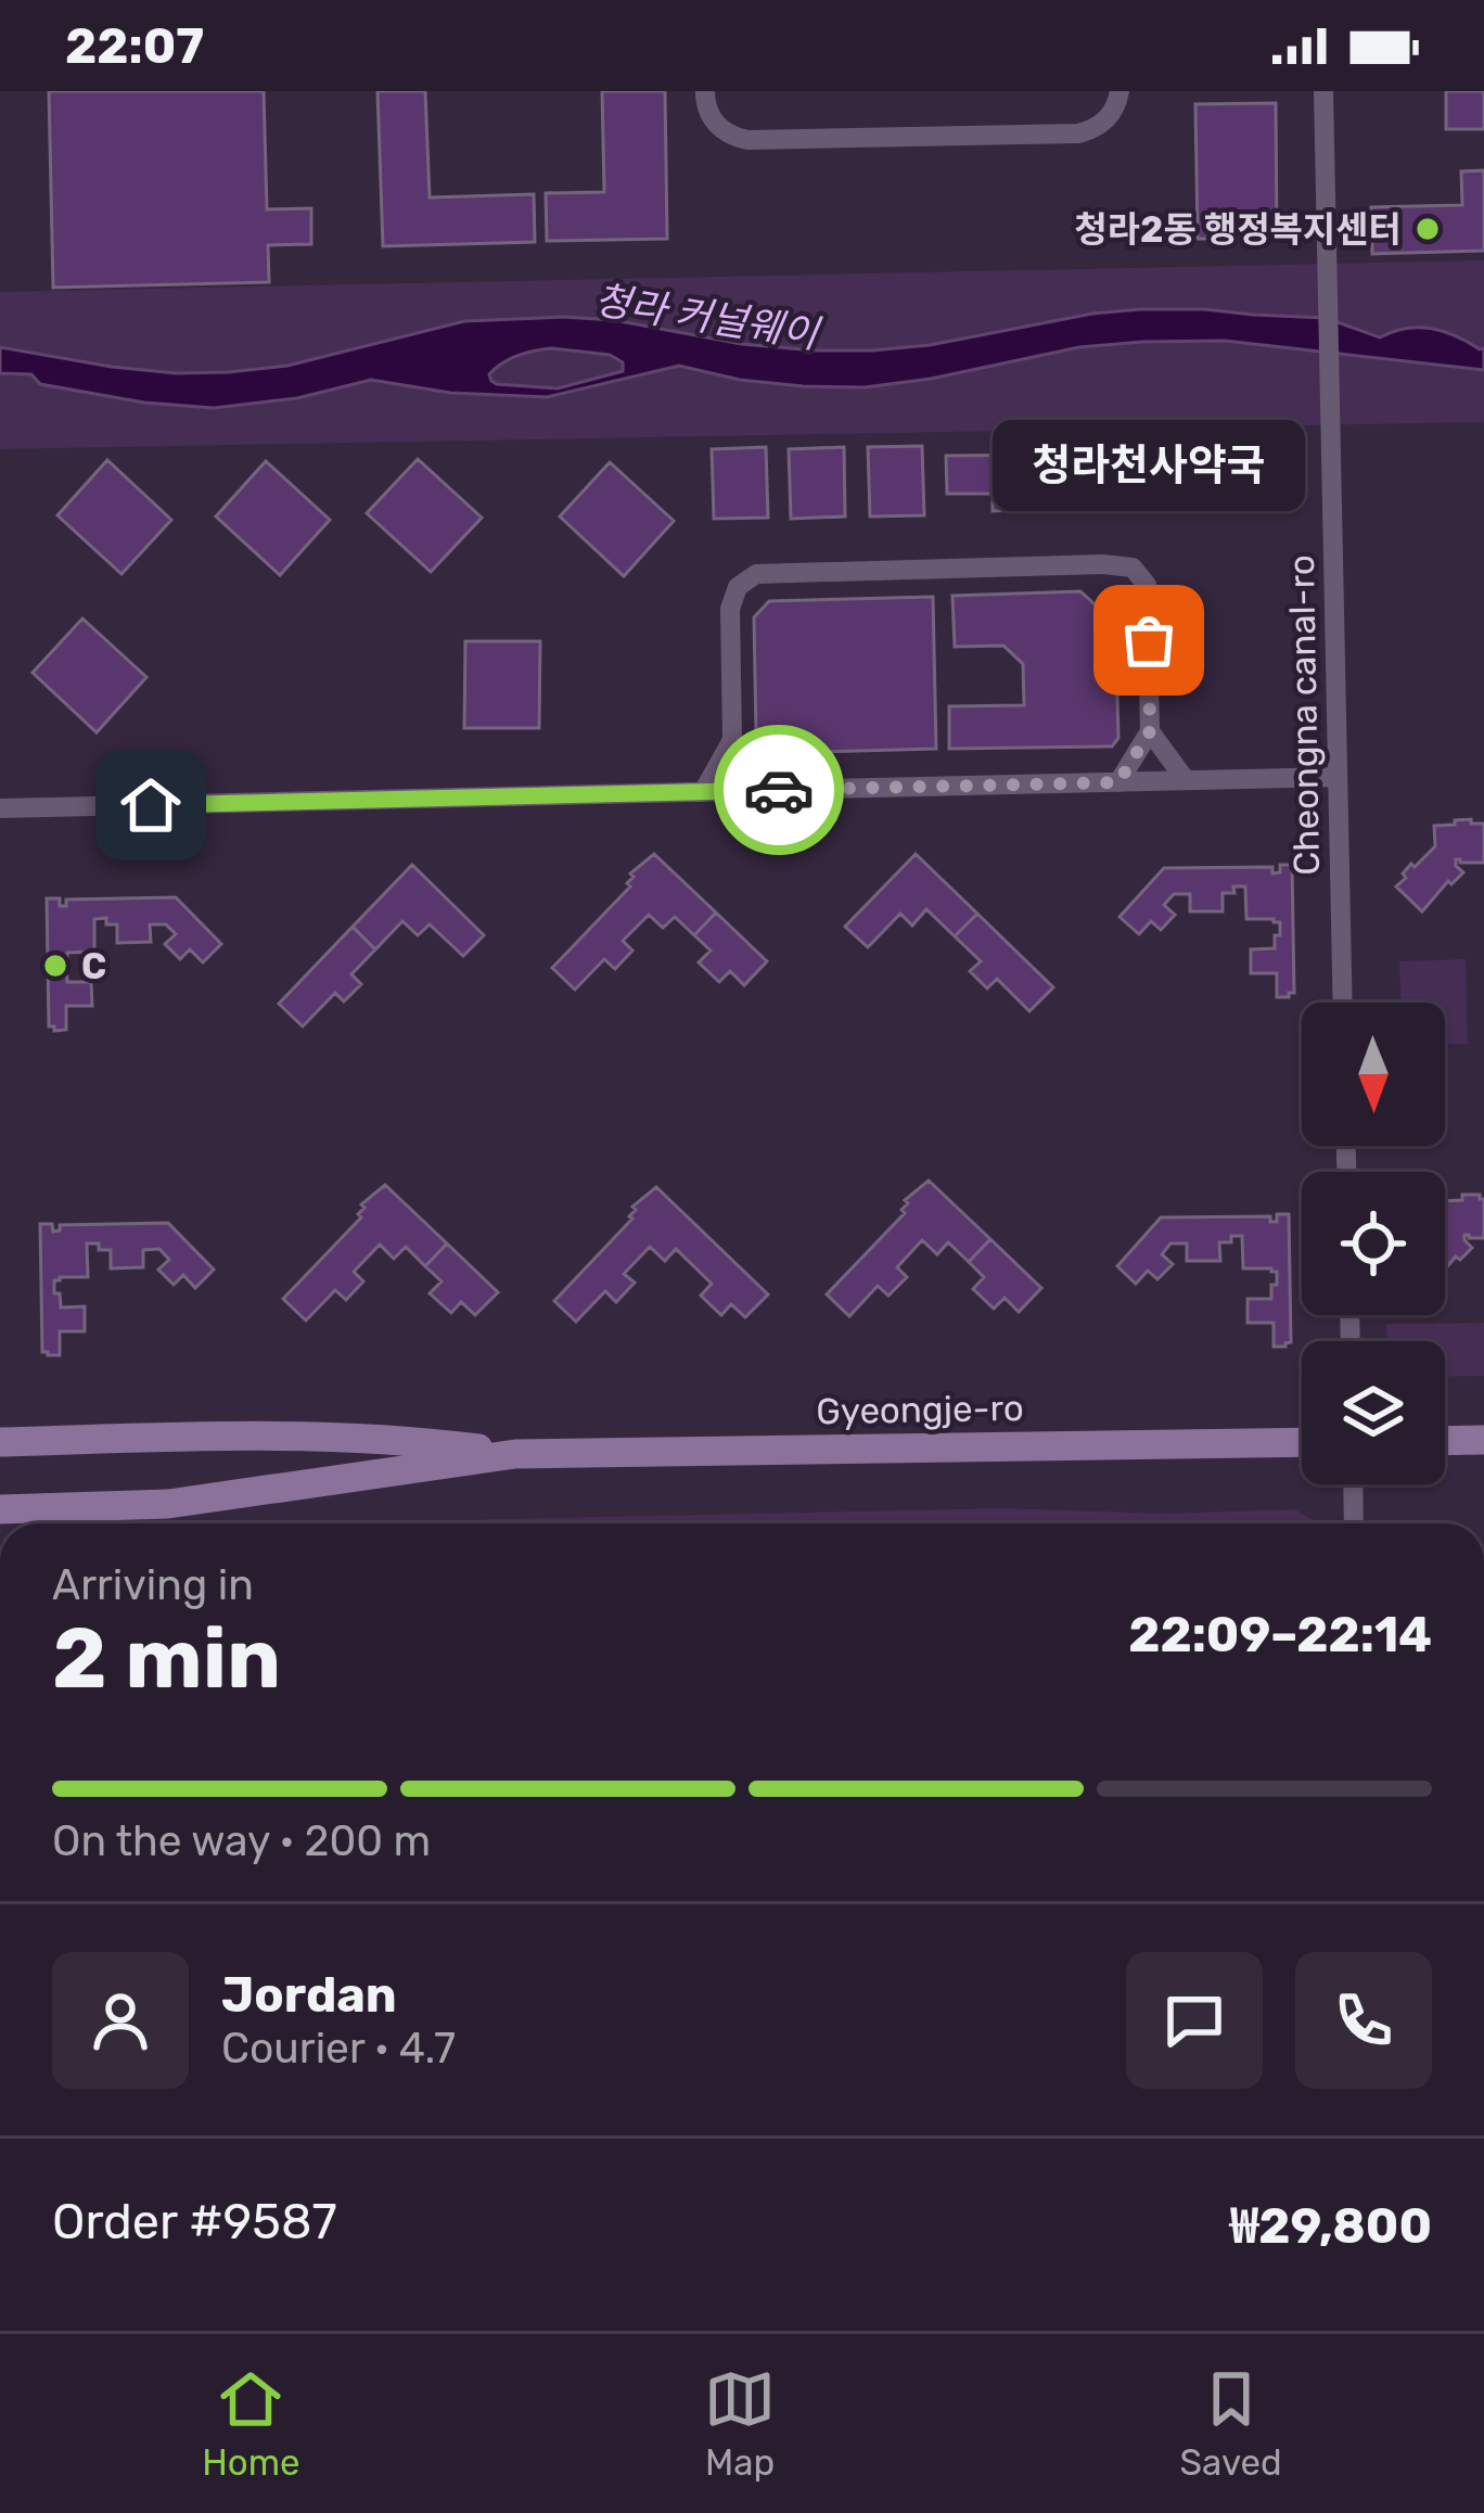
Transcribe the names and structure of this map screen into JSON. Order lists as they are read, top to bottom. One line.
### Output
{"streets":{"main road":["Gyeongje-ro"],"street":["Cheongna canal-ro"]},"water":["청라 커널웨이"],"places":["청라2동 행정복지센터","청라천사약국","C"],"north":"bottom","page":{"status":"22:07","bubble":"청라천사약국","heading":["2 min","Arriving in","22:09–22:14"],"panel":["Jordan","Courier · 4.7","Order #9587","₩29,800"],"bar":"On the way · 200 m","tabs":["Home","Map","Saved"]}}
